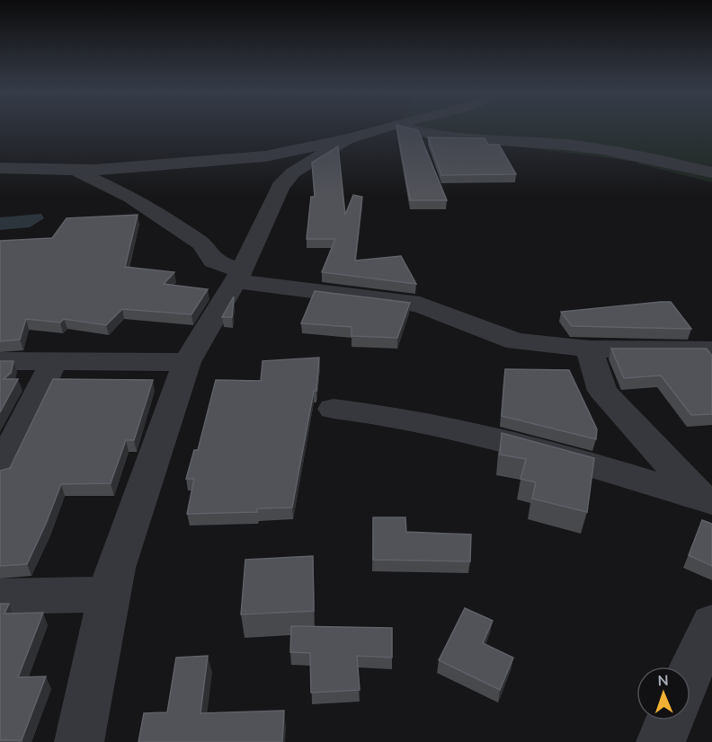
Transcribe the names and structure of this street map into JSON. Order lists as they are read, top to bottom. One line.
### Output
{"north":"top"}
